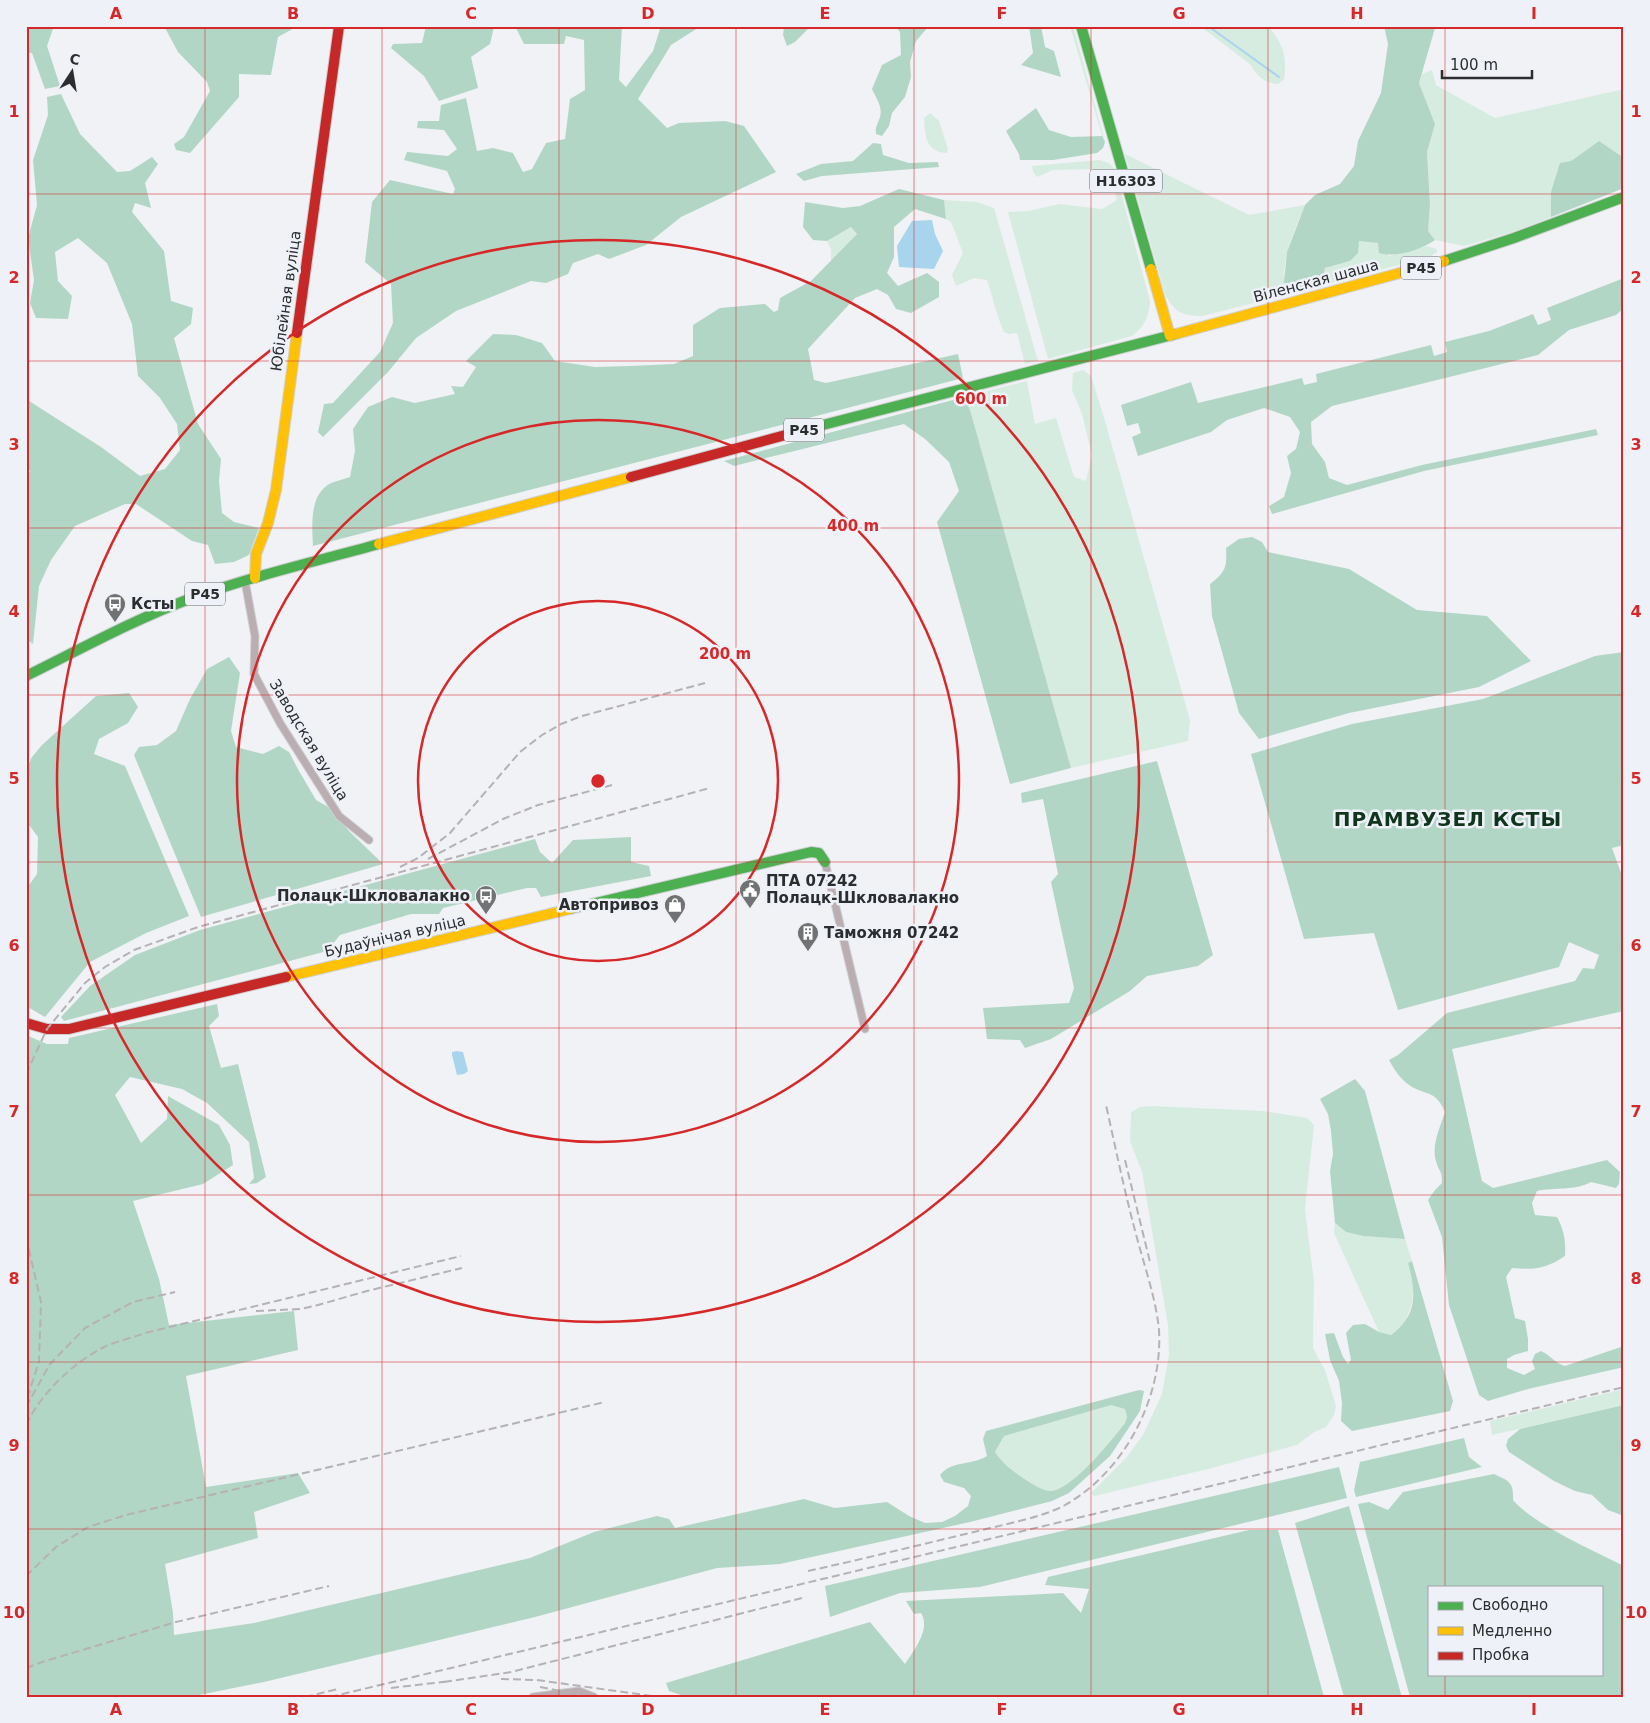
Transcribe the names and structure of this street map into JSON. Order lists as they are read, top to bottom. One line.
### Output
{"streets":{"main road":["Н16303","Р45","Віленская шаша","Юбілейная вуліца","Будаўнічая вуліца"],"street":["Заводская вуліца"]},"crossings":[["Н16303","Р45"],["Н16303","Віленская шаша"],["Р45","Віленская шаша"],["Р45","Юбілейная вуліца"],["Р45","Заводская вуліца"],["Юбілейная вуліца","Заводская вуліца"]],"districts":["ПРАМВУЗЕЛ КСТЫ"],"places":{"bus stop":["Ксты","Полацк-Шкловалакно"],"public building":["ПТА 07242 Полацк-Шкловалакно"],"shop":["Автопривоз"],"building":["Таможня 07242"]},"legend":["Свободно","Медленно","Пробка"],"scale_bar":"100 m","north":"top","grid":{"columns":["A","B","C","D","E","F","G","H","I"],"rows":["1","2","3","4","5","6","7","8","9","10"]},"rings":["600 m","400 m","200 m"]}
